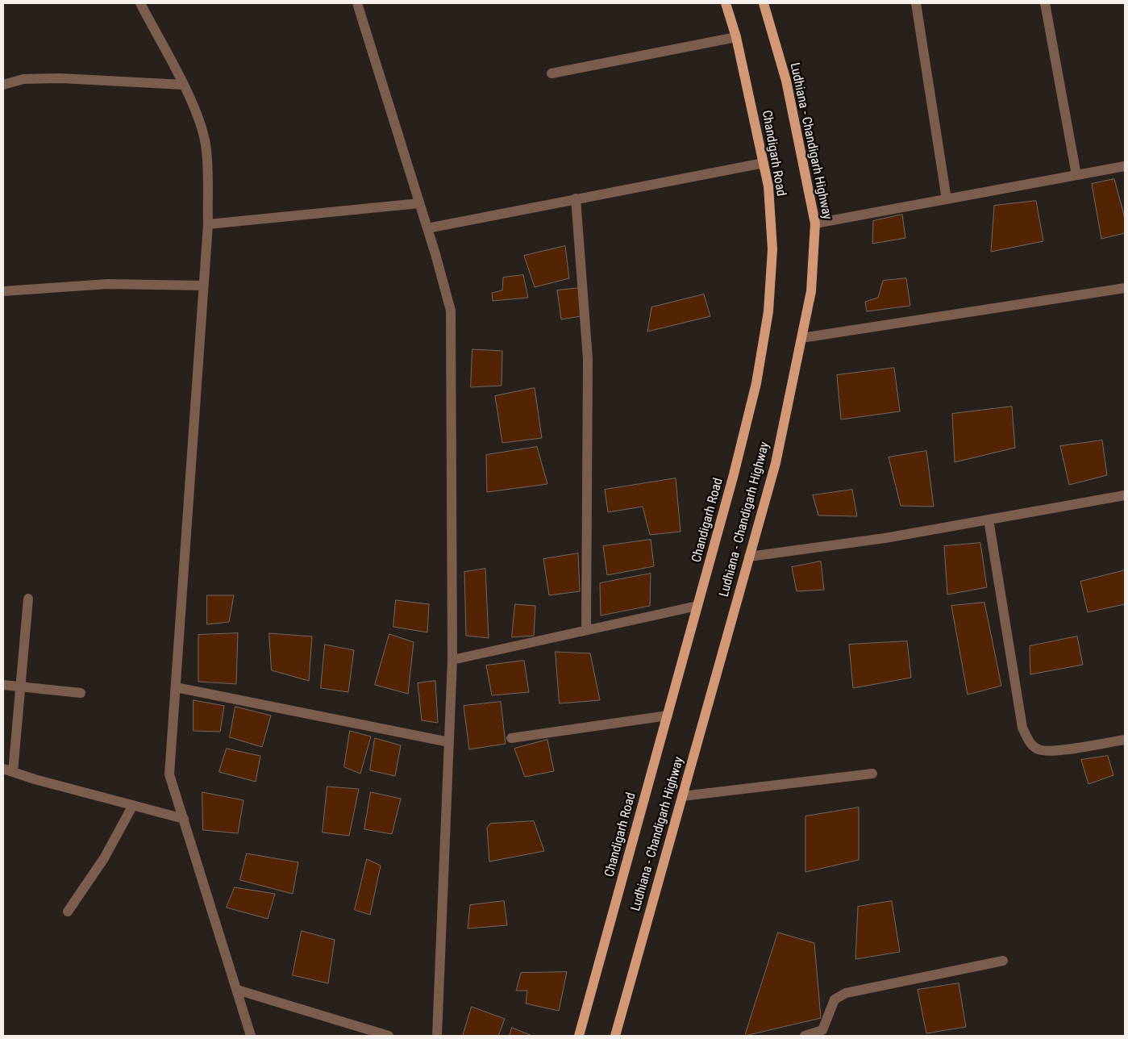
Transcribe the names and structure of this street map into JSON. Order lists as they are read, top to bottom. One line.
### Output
{"streets":{"main road":["Ludhiana - Chandigarh Highway","Chandigarh Road"]}}
